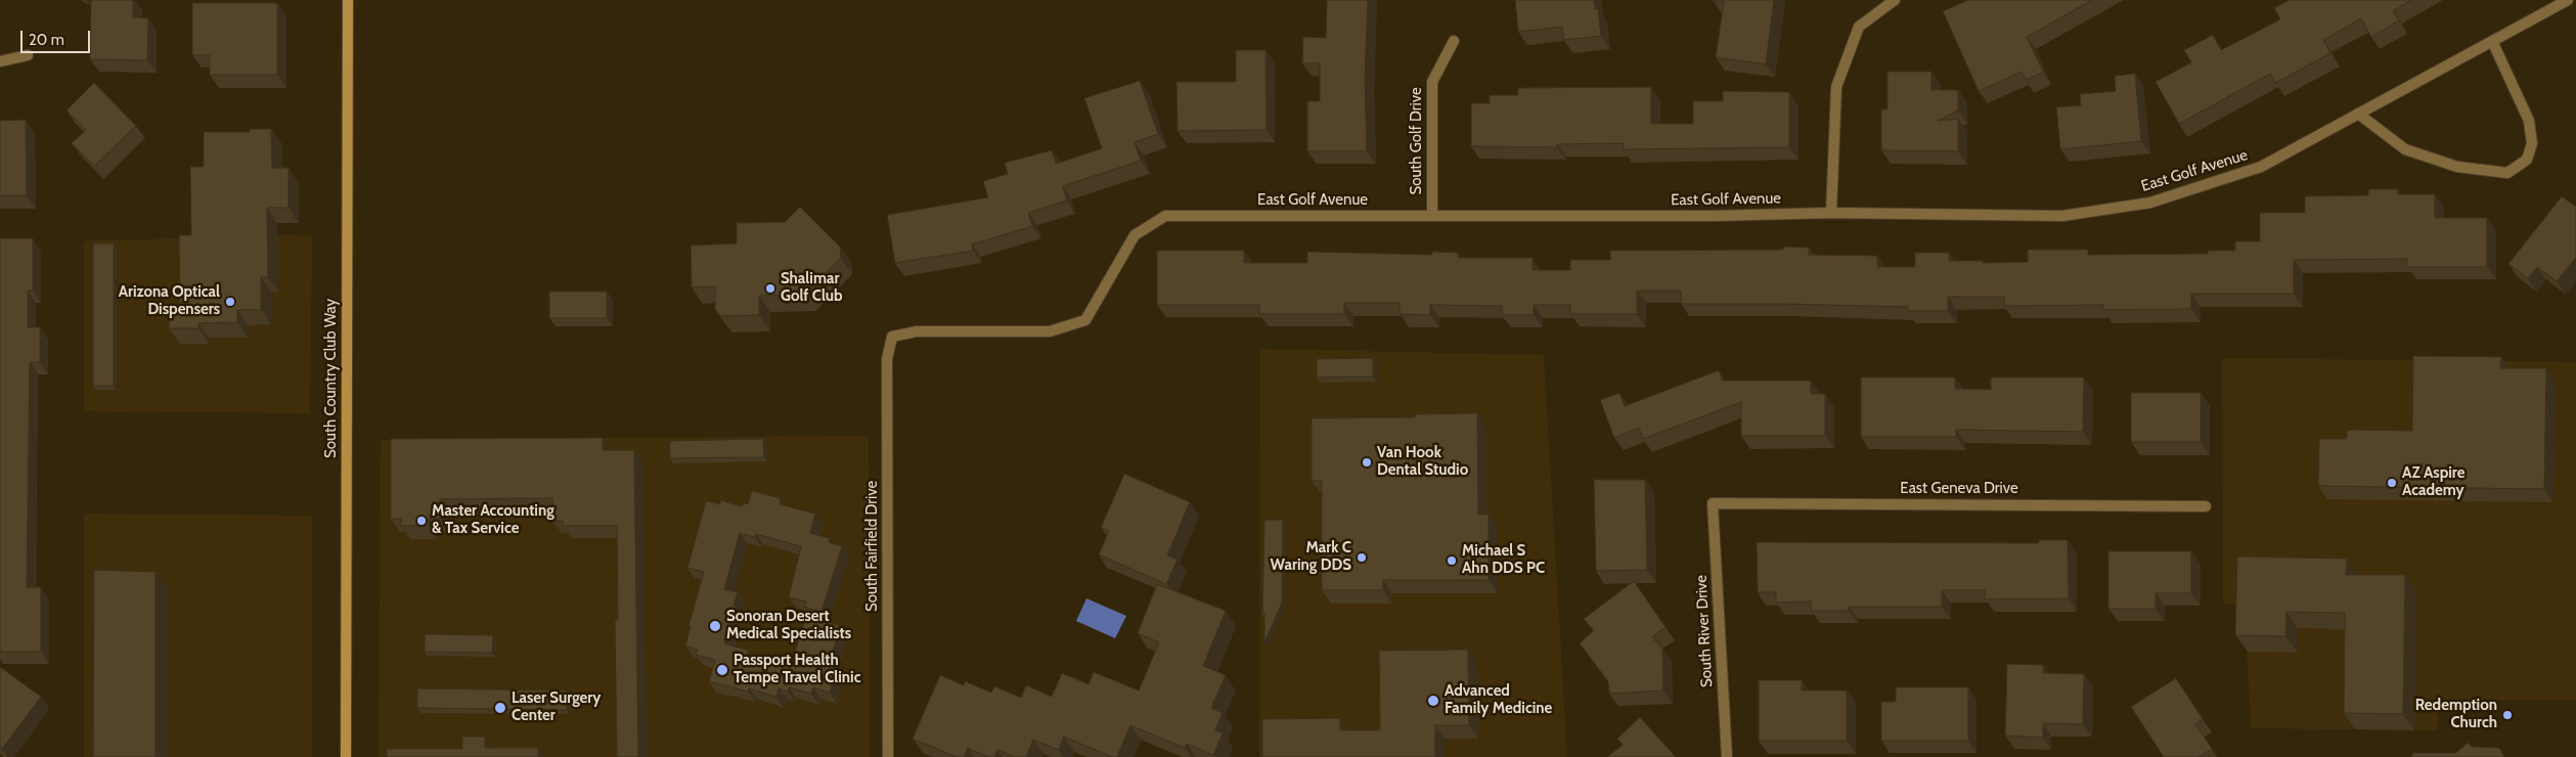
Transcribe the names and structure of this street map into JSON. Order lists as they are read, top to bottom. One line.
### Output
{"streets":{"street":["South Golf Drive","East Golf Avenue","South Country Club Way","East Geneva Drive","South Fairfield Drive","South River Drive"]},"crossings":[["South Golf Drive","East Golf Avenue"],["East Golf Avenue","South Fairfield Drive"],["East Geneva Drive","South River Drive"]],"places":["Shalimar Golf Club","Arizona Optical Dispensers","Van Hook Dental Studio","AZ Aspire Academy","Master Accounting & Tax Service","Mark C Waring DDS","Michael S Ahn DDS PC","Sonoran Desert Medical Specialists","Passport Health Tempe Travel Clinic","Advanced Family Medicine","Laser Surgery Center","Redemption Church"],"scale_bar":"20 m"}
